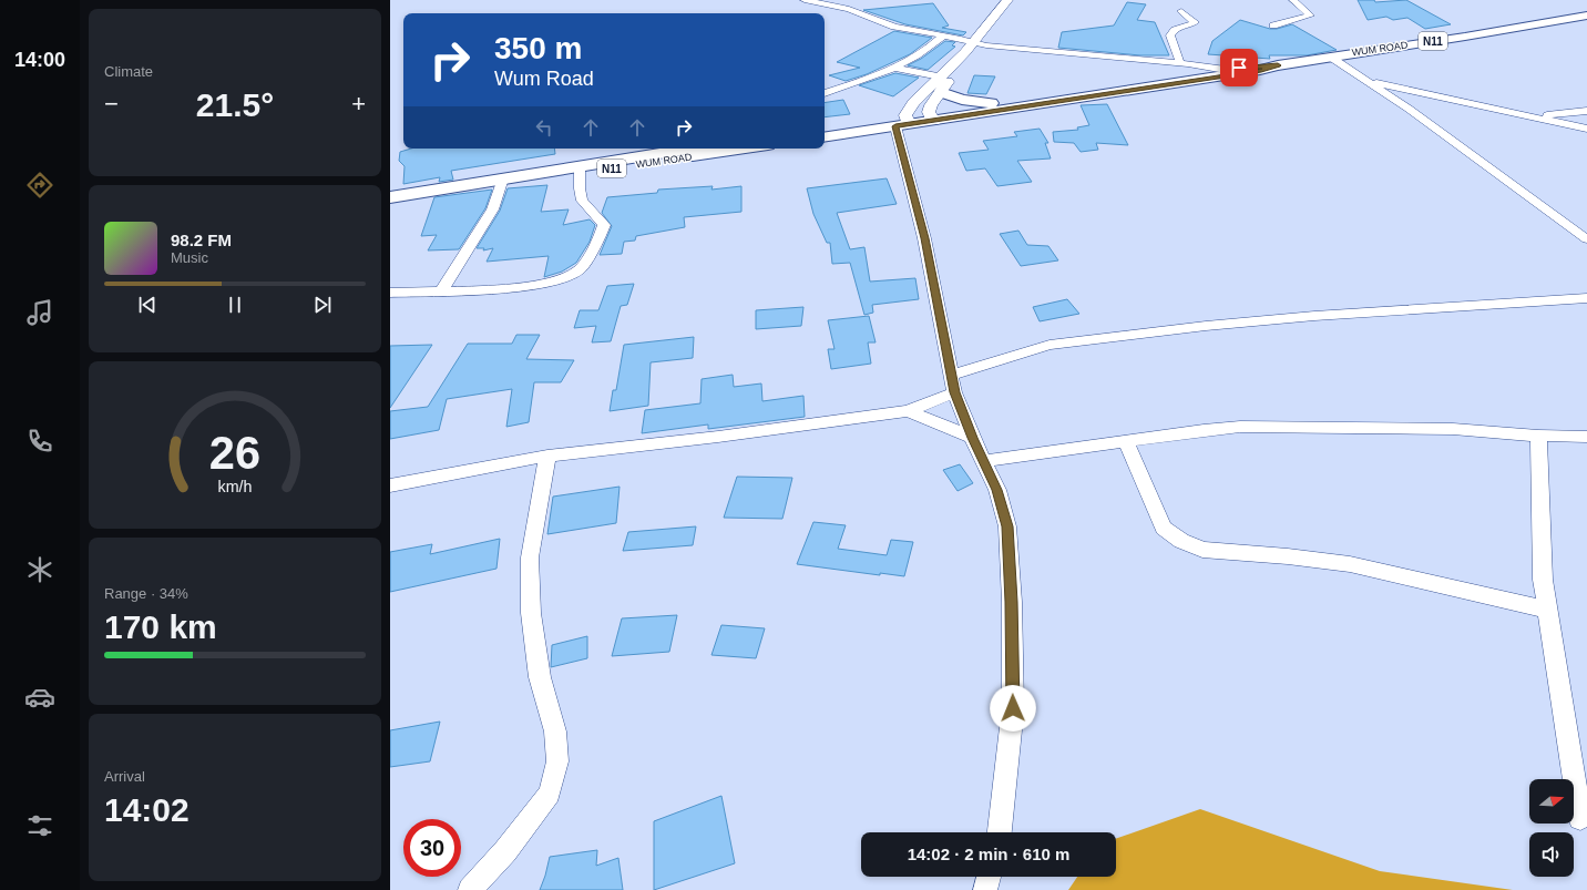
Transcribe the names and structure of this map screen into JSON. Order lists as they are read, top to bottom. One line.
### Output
{"streets":{"highway":["N11","WUM ROAD"]},"north":"right","page":{"tabs":"14:00","tile":["Climate",["Range · 34%","170 km"],["Arrival","14:02"]],"turn":["350 m","Wum Road"],"heat":["−","21.5°","+"],"song":["98.2 FM","Music"],"limit":"30","trip":"14:02 · 2 min · 610 m","gauge":["26","km/h"]}}
